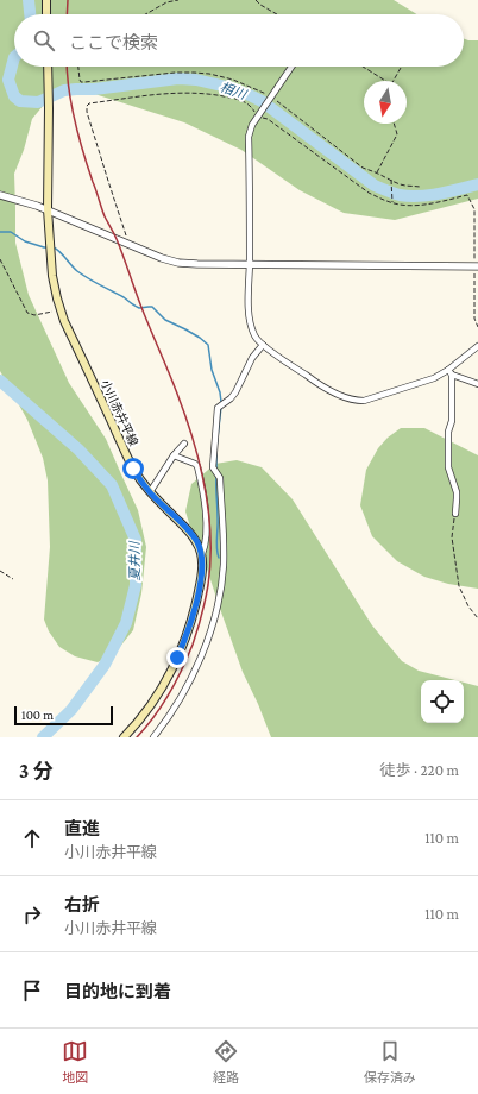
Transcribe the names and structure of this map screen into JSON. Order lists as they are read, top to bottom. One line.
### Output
{"streets":{"main road":["小川赤井平線"]},"water":["相川","夏井川"],"scale_bar":"100 m","north":"bottom","page":{"search":"ここで検索","scale":"100 m","heading":["3 分","徒歩 · 220 m"],"list":[["直進","小川赤井平線","110 m"],["右折","小川赤井平線","110 m"],"目的地に到着"],"nav":["地図","経路","保存済み"]}}
